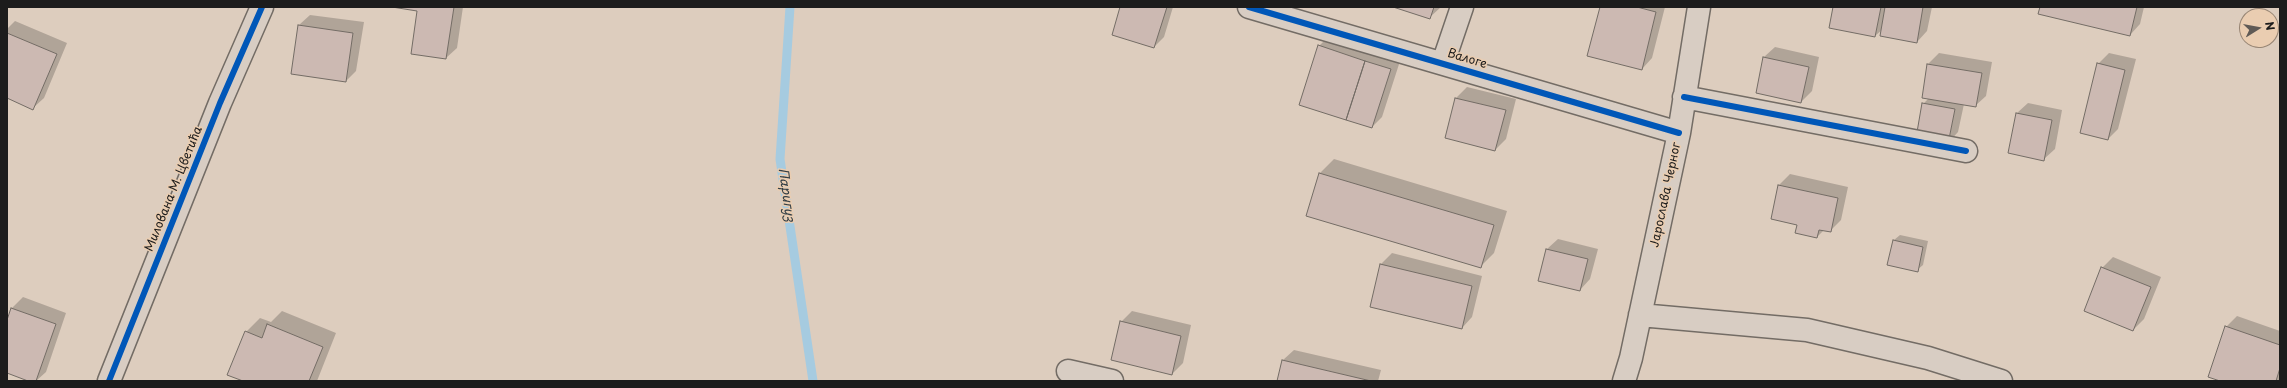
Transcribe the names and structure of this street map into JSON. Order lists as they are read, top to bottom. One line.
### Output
{"streets":{"street":["Валоге","Милована М. Цветића","Јарослава Черног"]},"crossings":[["Валоге","Јарослава Черног"]],"water":["Паригуз"],"north":"right"}
